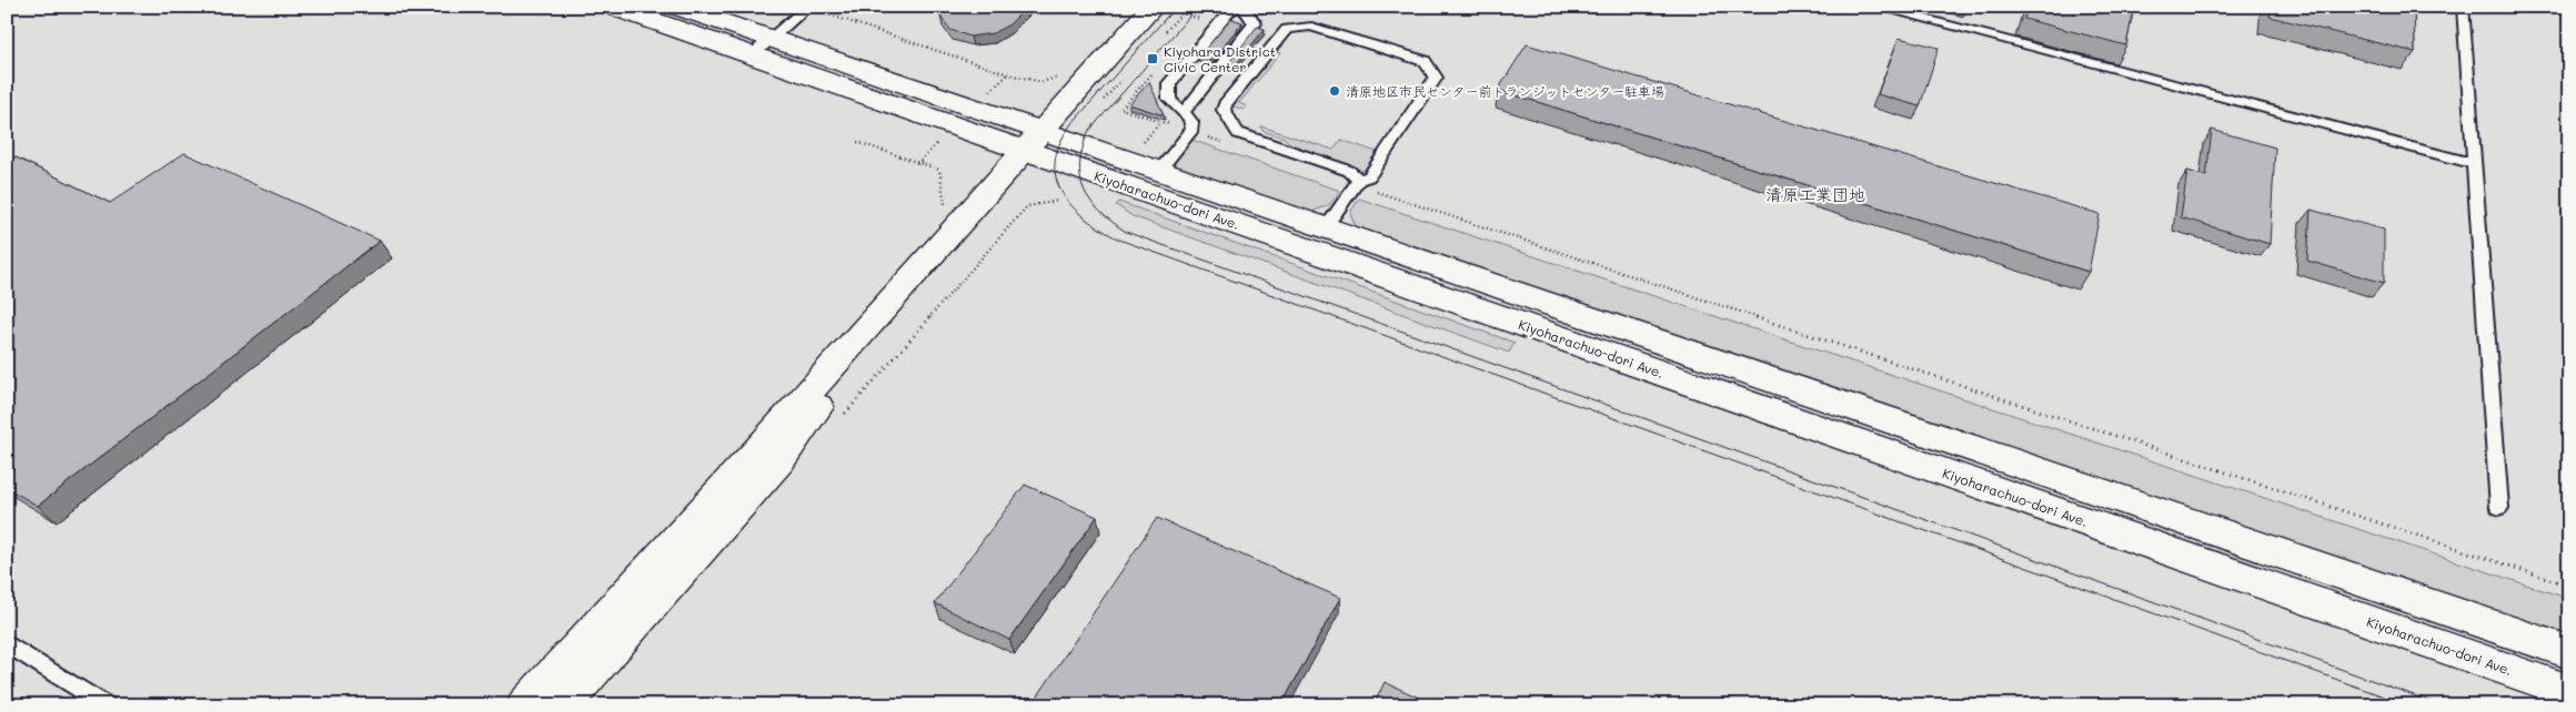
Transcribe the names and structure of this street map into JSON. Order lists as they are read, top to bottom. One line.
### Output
{"streets":{"street":["Kiyoharachuo-dori Ave."]},"districts":["清原工業団地"],"places":{"transit":["Kiyohara District Civic Center"],"other":["清原地区市民センター前トランジットセンター駐車場"]}}
